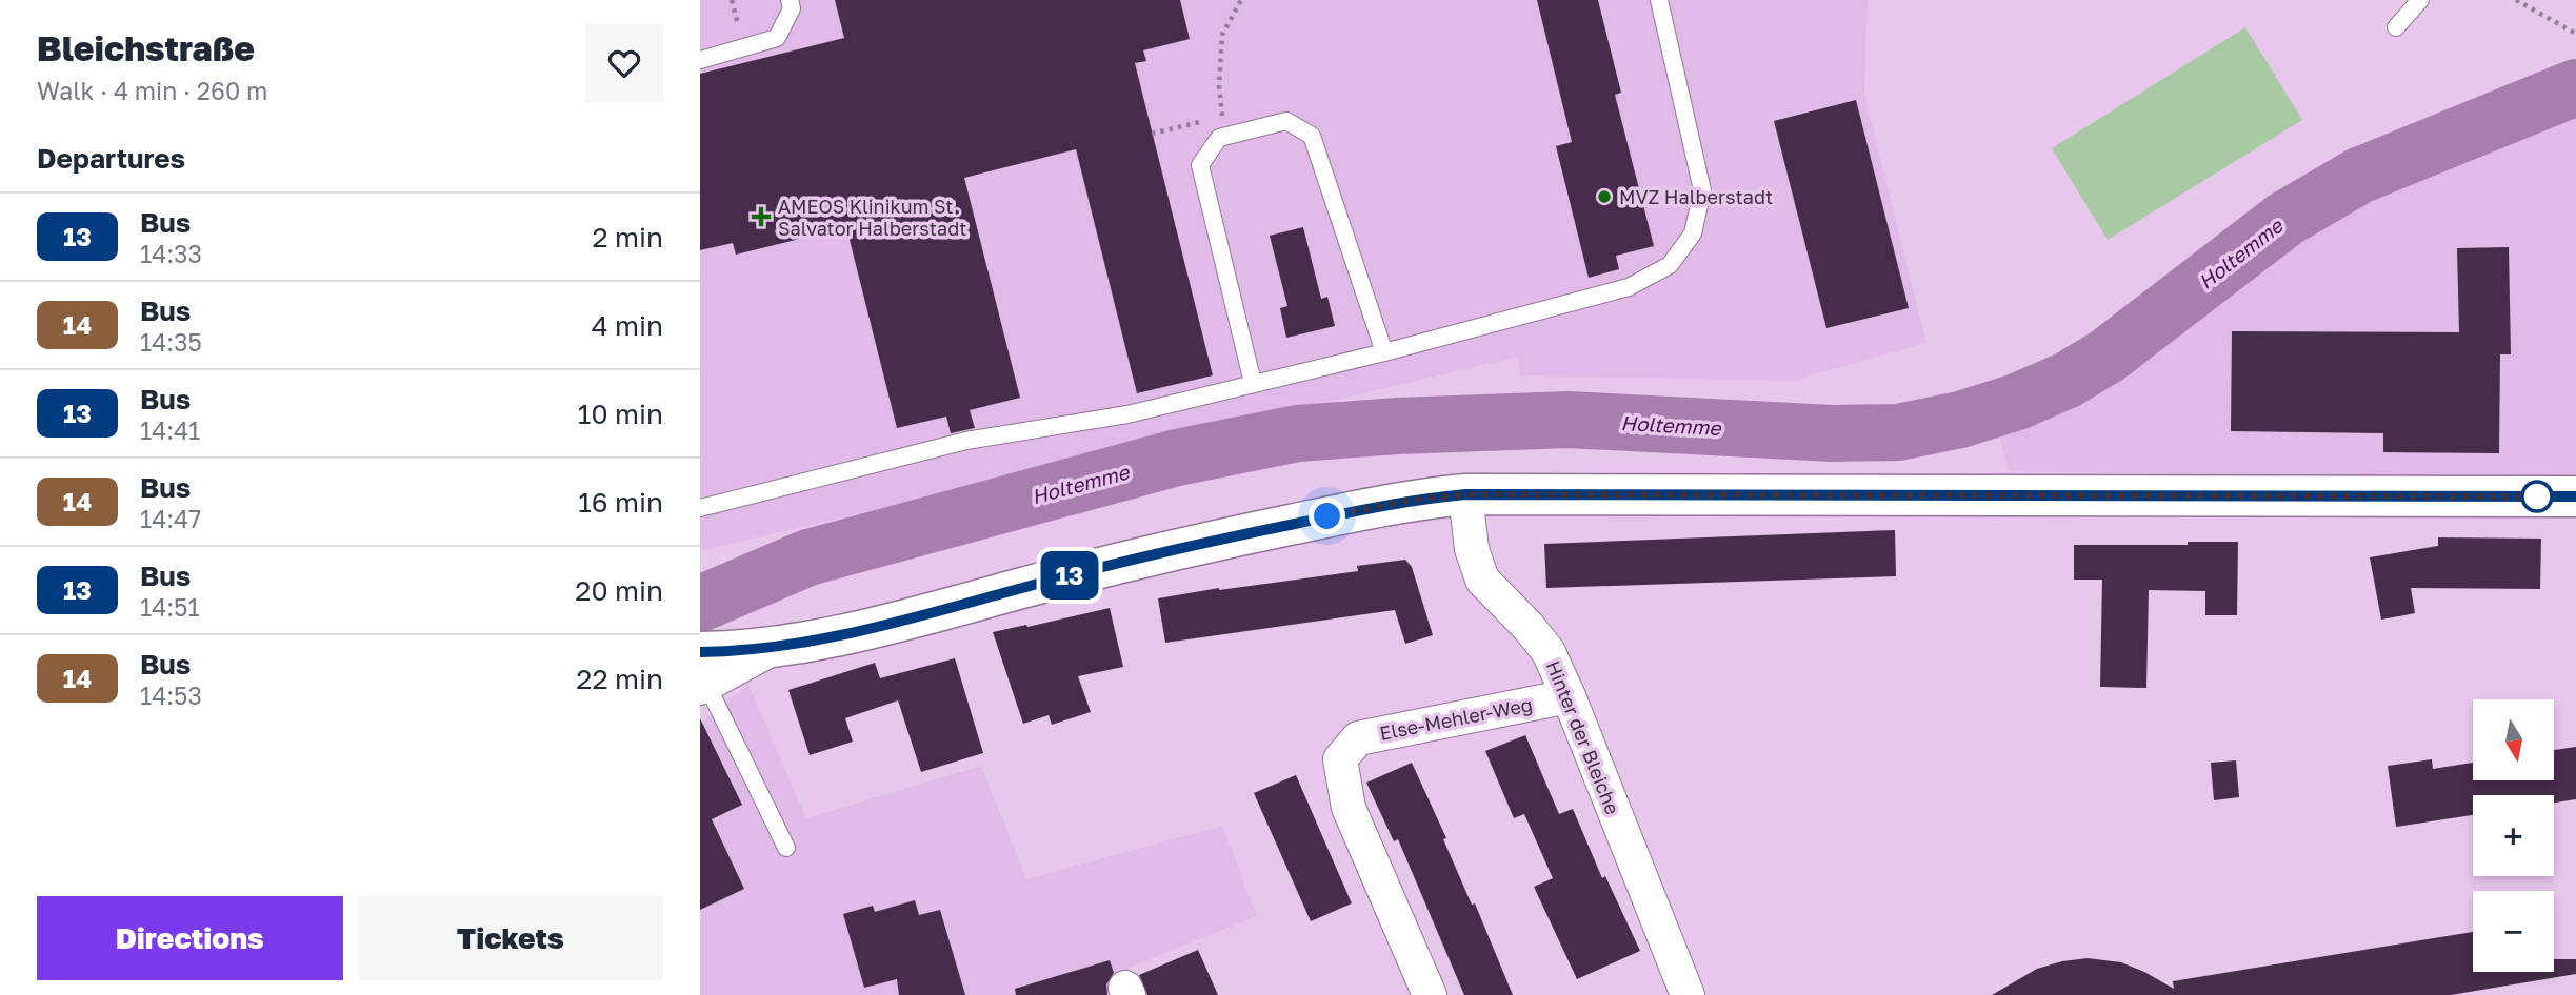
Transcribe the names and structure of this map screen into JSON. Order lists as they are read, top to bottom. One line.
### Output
{"streets":{"street":["Else-Mehler-Weg","Hinter der Bleiche"]},"crossings":[["Else-Mehler-Weg","Hinter der Bleiche"]],"water":["Holtemme"],"places":{"other":["MVZ Halberstadt"],"health":["AMEOS Klinikum St. Salvator Halberstadt"]},"lines":["bus line 13"],"north":"bottom","page":{"heading":[["Bleichstraße","Walk · 4 min · 260 m"],"Departures"],"on_map":"13","list":[{"mark":"13","name":"Bus","note":"14:33","value":"2 min"},{"mark":"14","name":"Bus","note":"14:35","value":"4 min"},{"mark":"13","name":"Bus","note":"14:41","value":"10 min"},{"mark":"14","name":"Bus","note":"14:47","value":"16 min"},{"mark":"13","name":"Bus","note":"14:51","value":"20 min"},{"mark":"14","name":"Bus","note":"14:53","value":"22 min"}],"map_buttons":["+","−"],"buttons":["Directions","Tickets"]}}
